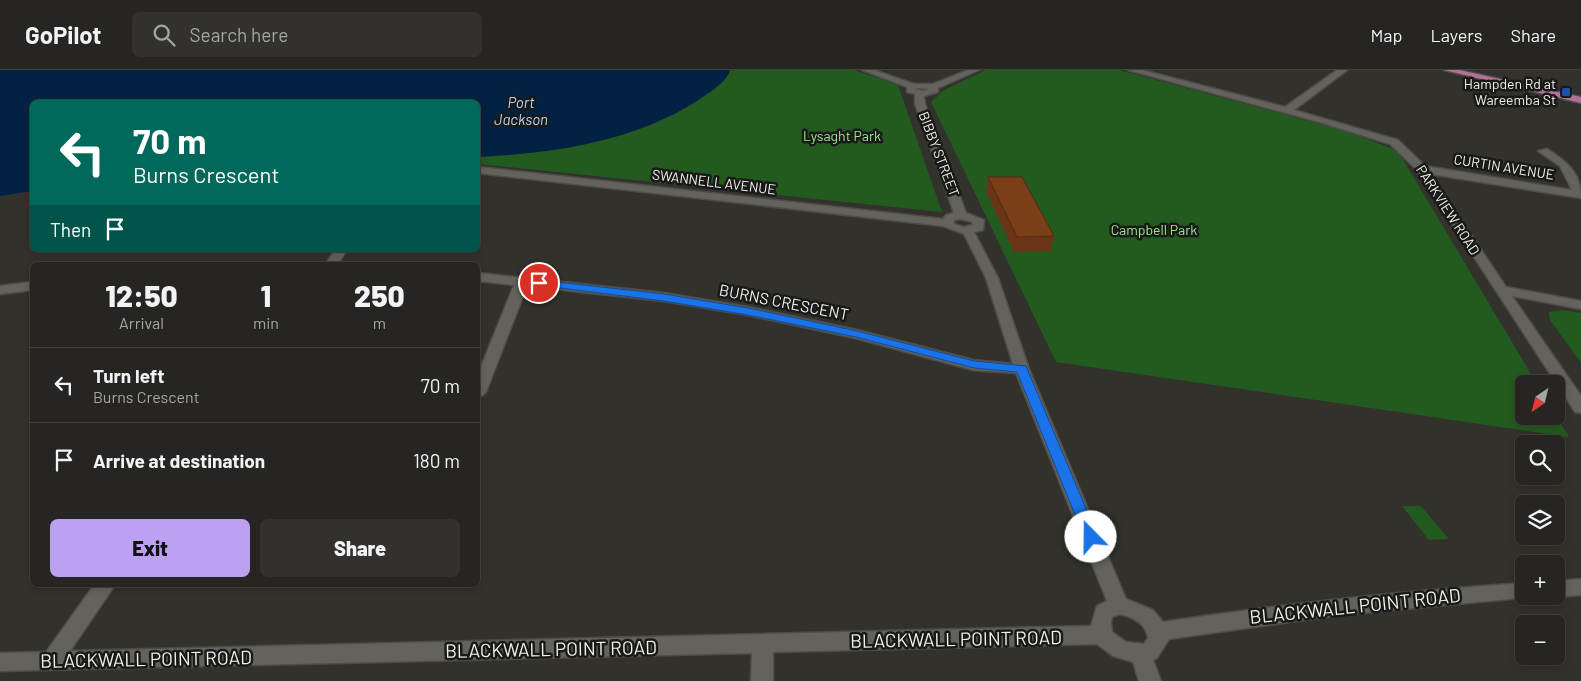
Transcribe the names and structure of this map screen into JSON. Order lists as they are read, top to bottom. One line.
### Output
{"streets":{"street":["BIBBY STREET","CURTIN AVENUE","SWANNELL AVENUE","PARKVIEW ROAD","BURNS CRESCENT","BLACKWALL POINT ROAD"]},"crossings":[["CURTIN AVENUE","PARKVIEW ROAD"]],"water":["Port Jackson"],"parks":["Lysaght Park","Campbell Park"],"places":{"transit":["Hampden Rd at Wareemba St"]},"north":"bottom left","page":{"header":"GoPilot","search":"Search here","nav":["Map","Layers","Share"],"turn":["70 m","Burns Crescent"],"then":"Then","eta":["12:50","Arrival","1","min","250","m"],"list":[{"name":"Turn left","note":"Burns Crescent","value":"70 m"},{"name":"Arrive at destination","value":"180 m"}],"map_buttons":["+","−"],"buttons":["Exit","Share"]}}
